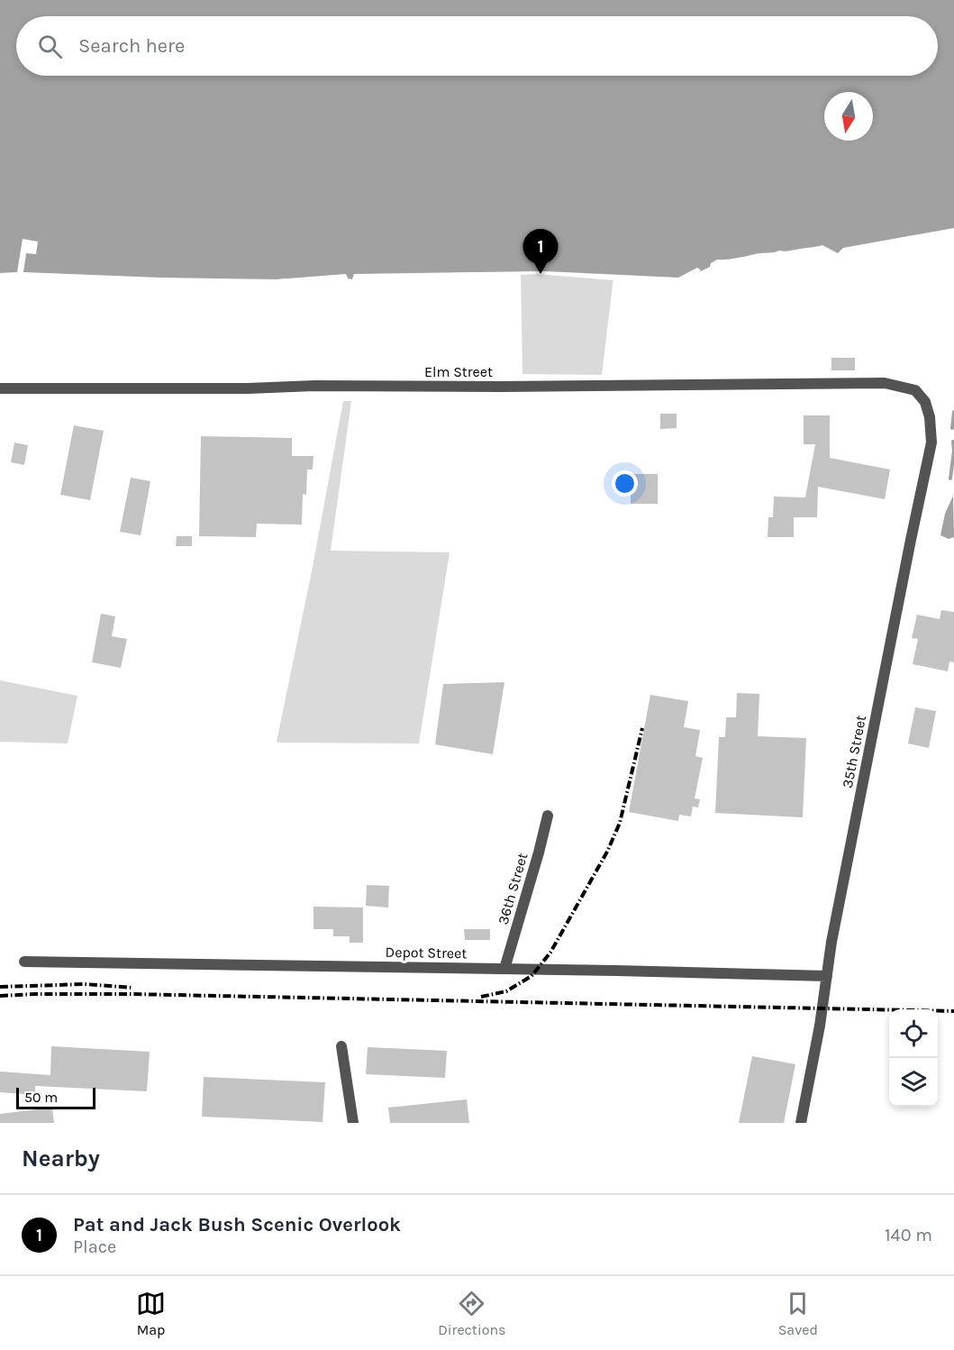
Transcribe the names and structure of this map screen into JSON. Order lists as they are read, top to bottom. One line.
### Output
{"streets":{"street":["Elm Street","35th Street","36th Street","Depot Street"]},"crossings":[["Elm Street","35th Street"],["35th Street","Depot Street"],["36th Street","Depot Street"]],"scale_bar":"50 m","north":"bottom","page":{"search":"Search here","pins":"1","scale":"50 m","heading":"Nearby","list":[{"mark":"1","name":"Pat and Jack Bush Scenic Overlook","note":"Place","value":"140 m"}],"nav":["Map","Directions","Saved"]}}
